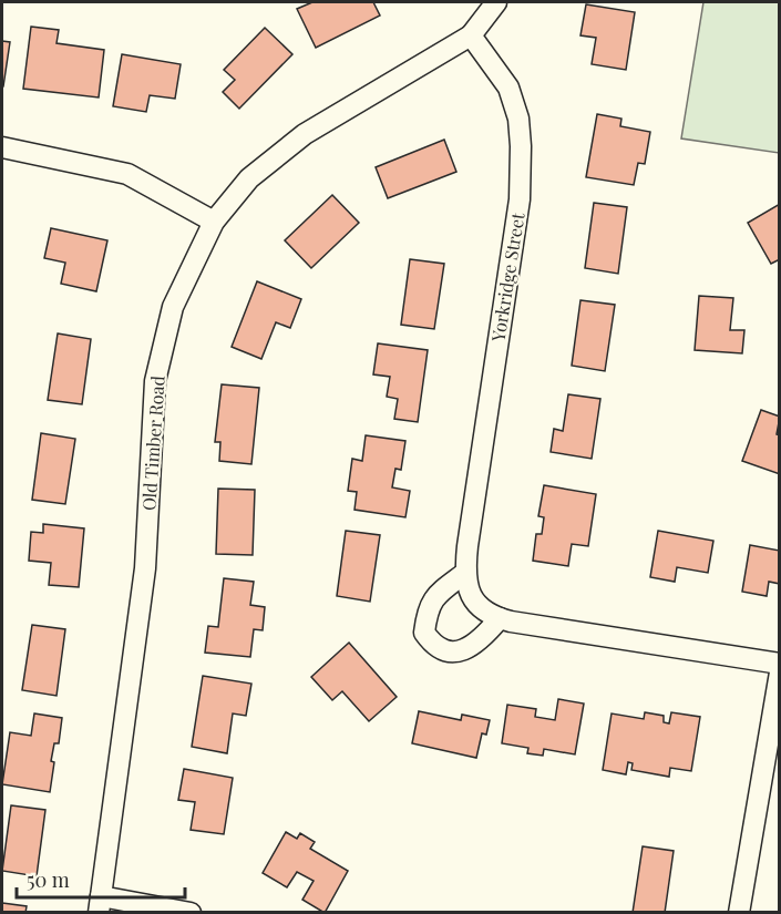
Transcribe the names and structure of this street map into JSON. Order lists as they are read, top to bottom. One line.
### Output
{"streets":{"street":["Yorkridge Street","Old Timber Road"]},"crossings":[["Yorkridge Street","Old Timber Road"]],"scale_bar":"50 m"}
